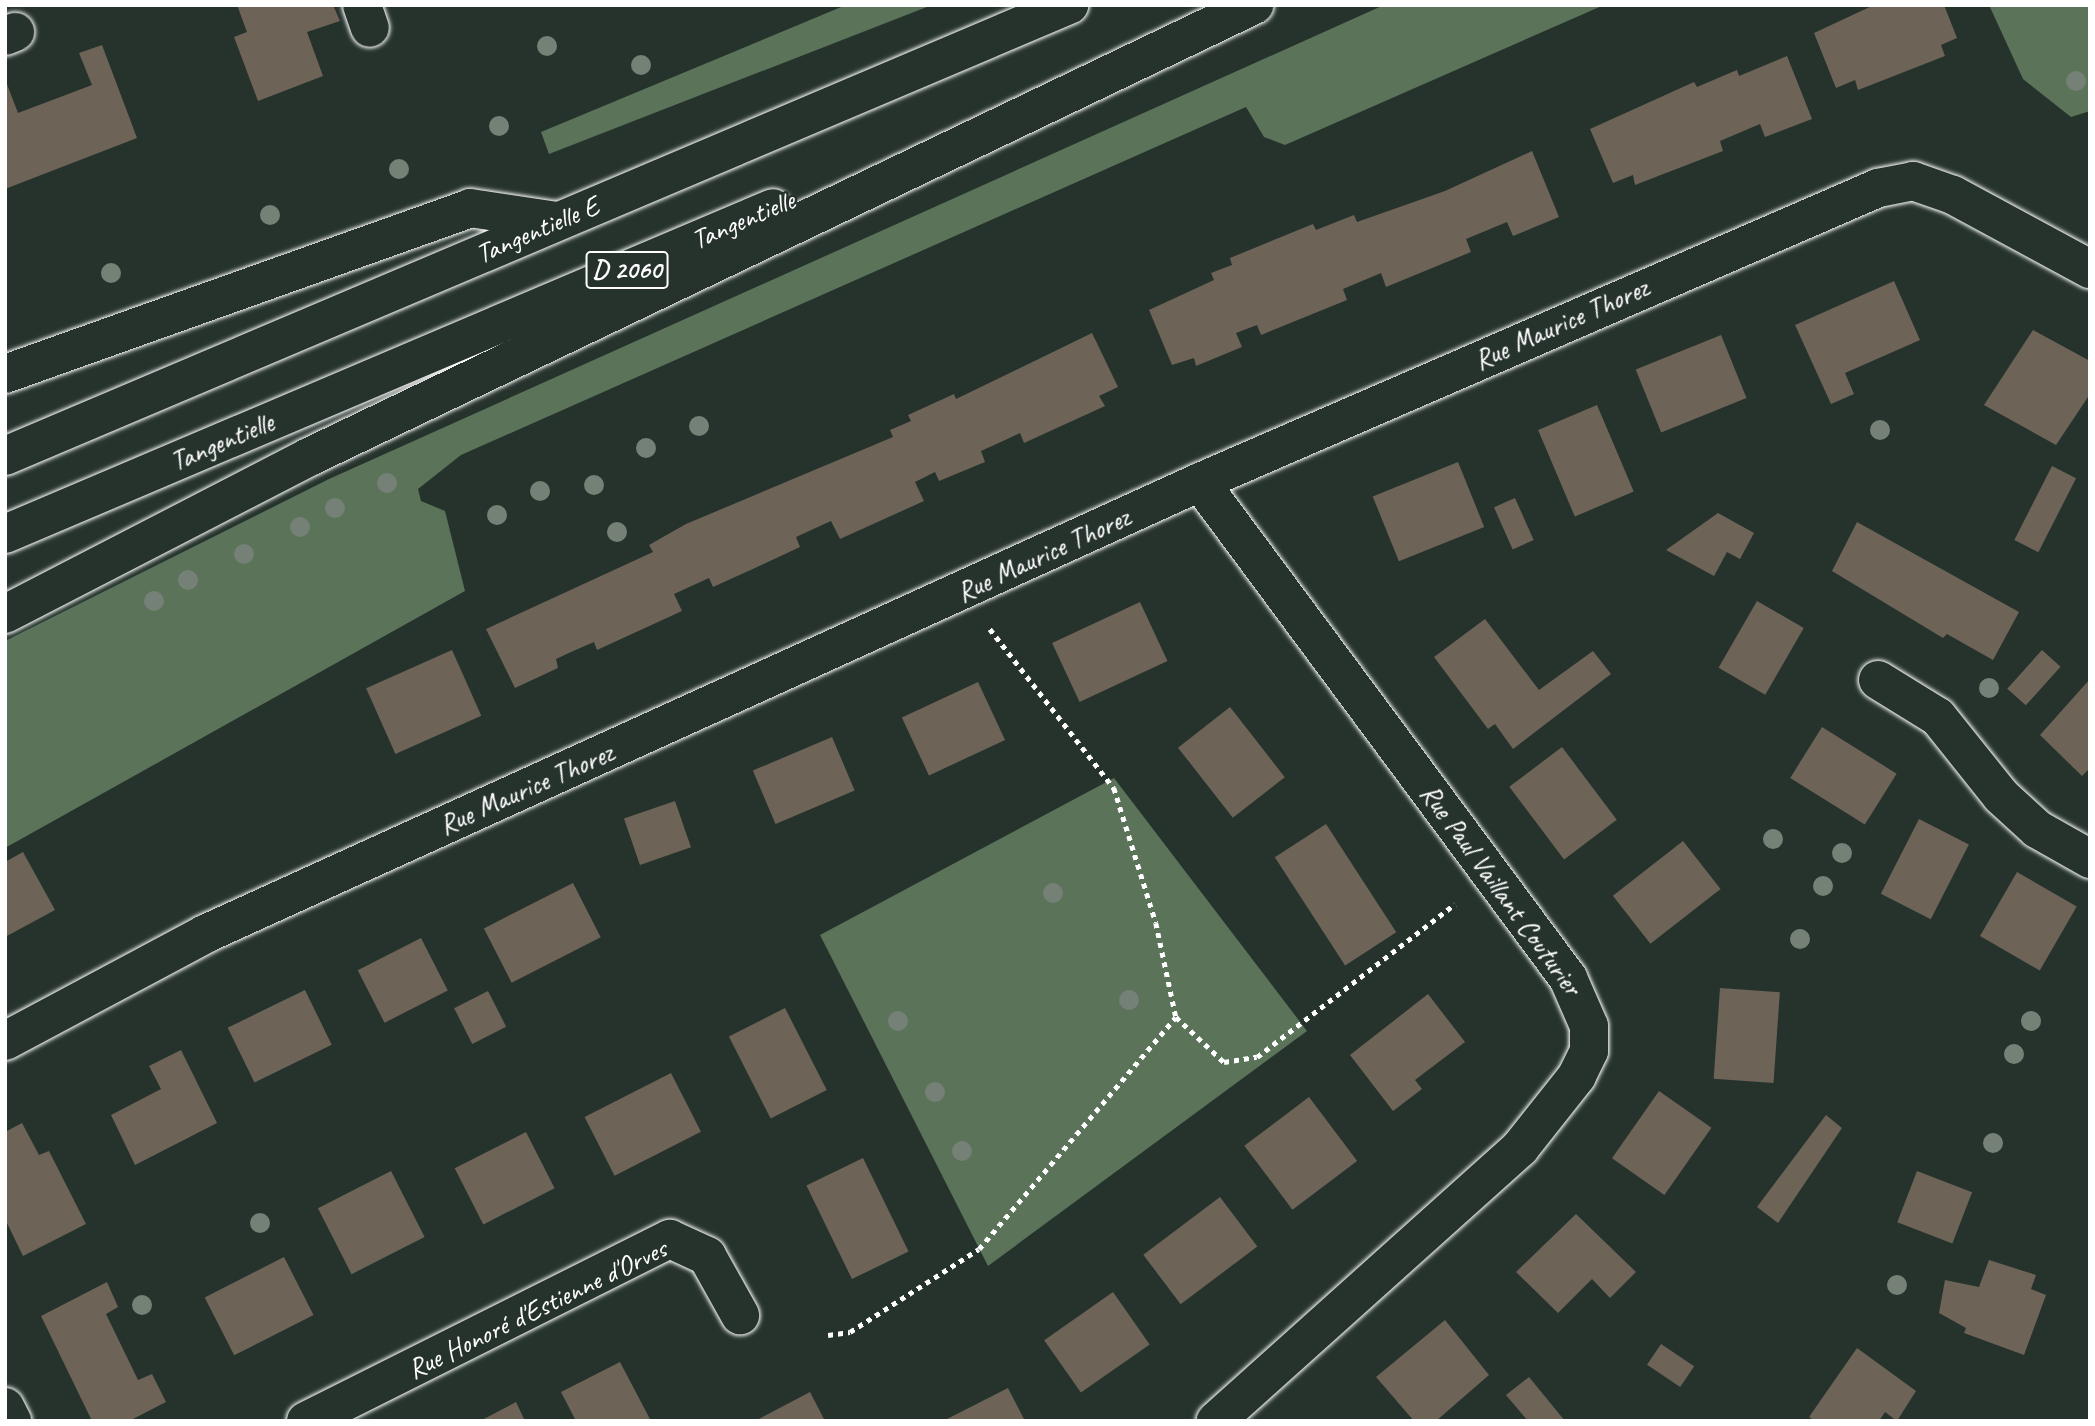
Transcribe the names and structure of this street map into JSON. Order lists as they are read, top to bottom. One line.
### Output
{"streets":{"main road":["Tangentielle","Tangentielle E","D 2060","Rue Maurice Thorez","Rue Paul Vaillant Couturier","Rue Honoré d'Estienne d'Orves"]},"crossings":[["Rue Maurice Thorez","Rue Paul Vaillant Couturier"]]}
